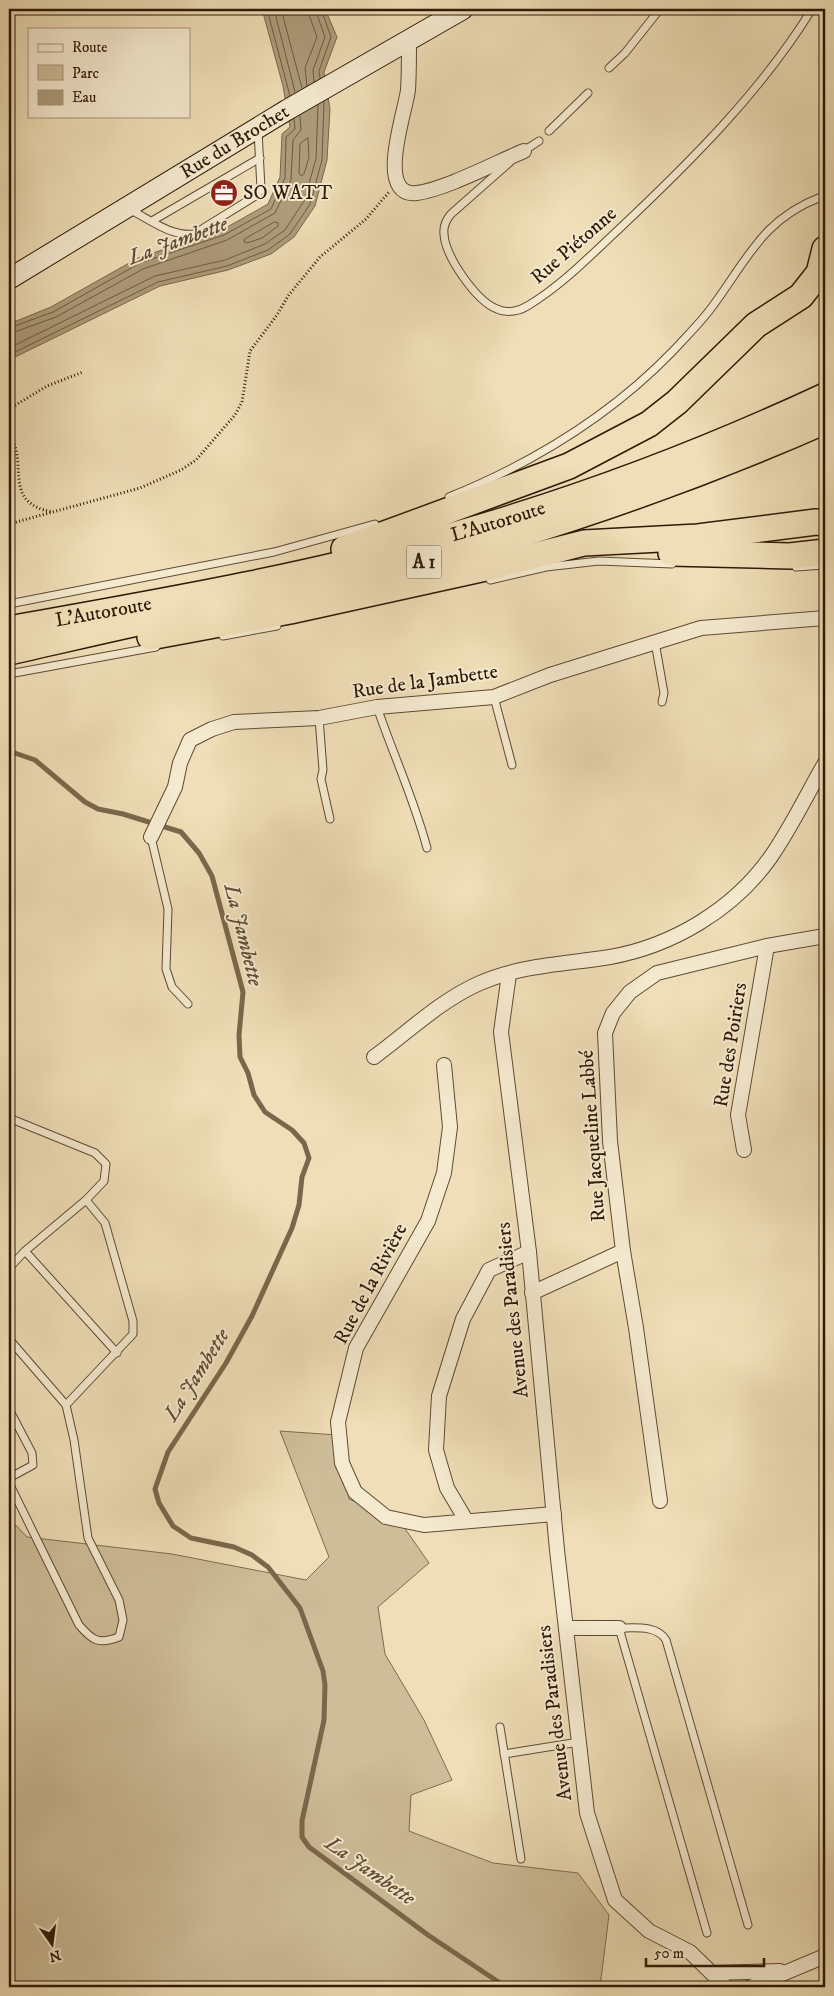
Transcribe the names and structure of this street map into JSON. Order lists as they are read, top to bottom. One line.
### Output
{"streets":{"highway":["L'Autoroute","A 1"],"main road":["Rue du Brochet"],"street":["Rue de la Jambette","Rue des Poiriers","Rue Jacqueline Labbé","Rue de la Rivière","Avenue des Paradisiers"],"lane":["Rue Piétonne"]},"crossings":[["Rue des Poiriers","Rue Jacqueline Labbé"],["Rue de la Rivière","Avenue des Paradisiers"]],"water":["La Jambette"],"places":{"office":["SO WATT"]},"legend":["Route","Parc","Eau"],"scale_bar":"50 m","north":"bottom"}
